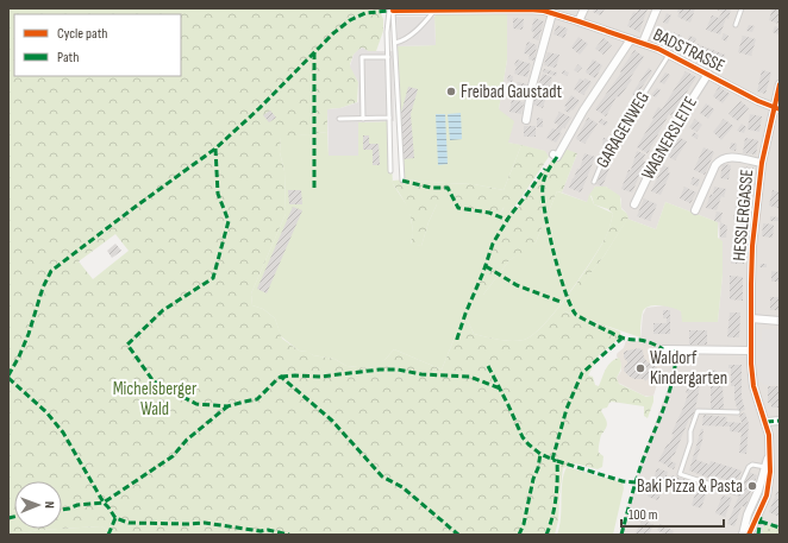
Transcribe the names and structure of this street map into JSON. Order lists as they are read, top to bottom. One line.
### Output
{"streets":{"street":["BADSTRASSE","WAGNERSLEITE","HESSLERGASSE"],"lane":["GARAGENWEG"]},"crossings":[["BADSTRASSE","GARAGENWEG"],["BADSTRASSE","WAGNERSLEITE"],["BADSTRASSE","HESSLERGASSE"]],"parks":["Michelsberger Wald"],"places":["Freibad Gaustadt","Waldorf Kindergarten","Baki Pizza & Pasta"],"legend":["Cycle path","Path"],"scale_bar":"100 m","north":"right"}
